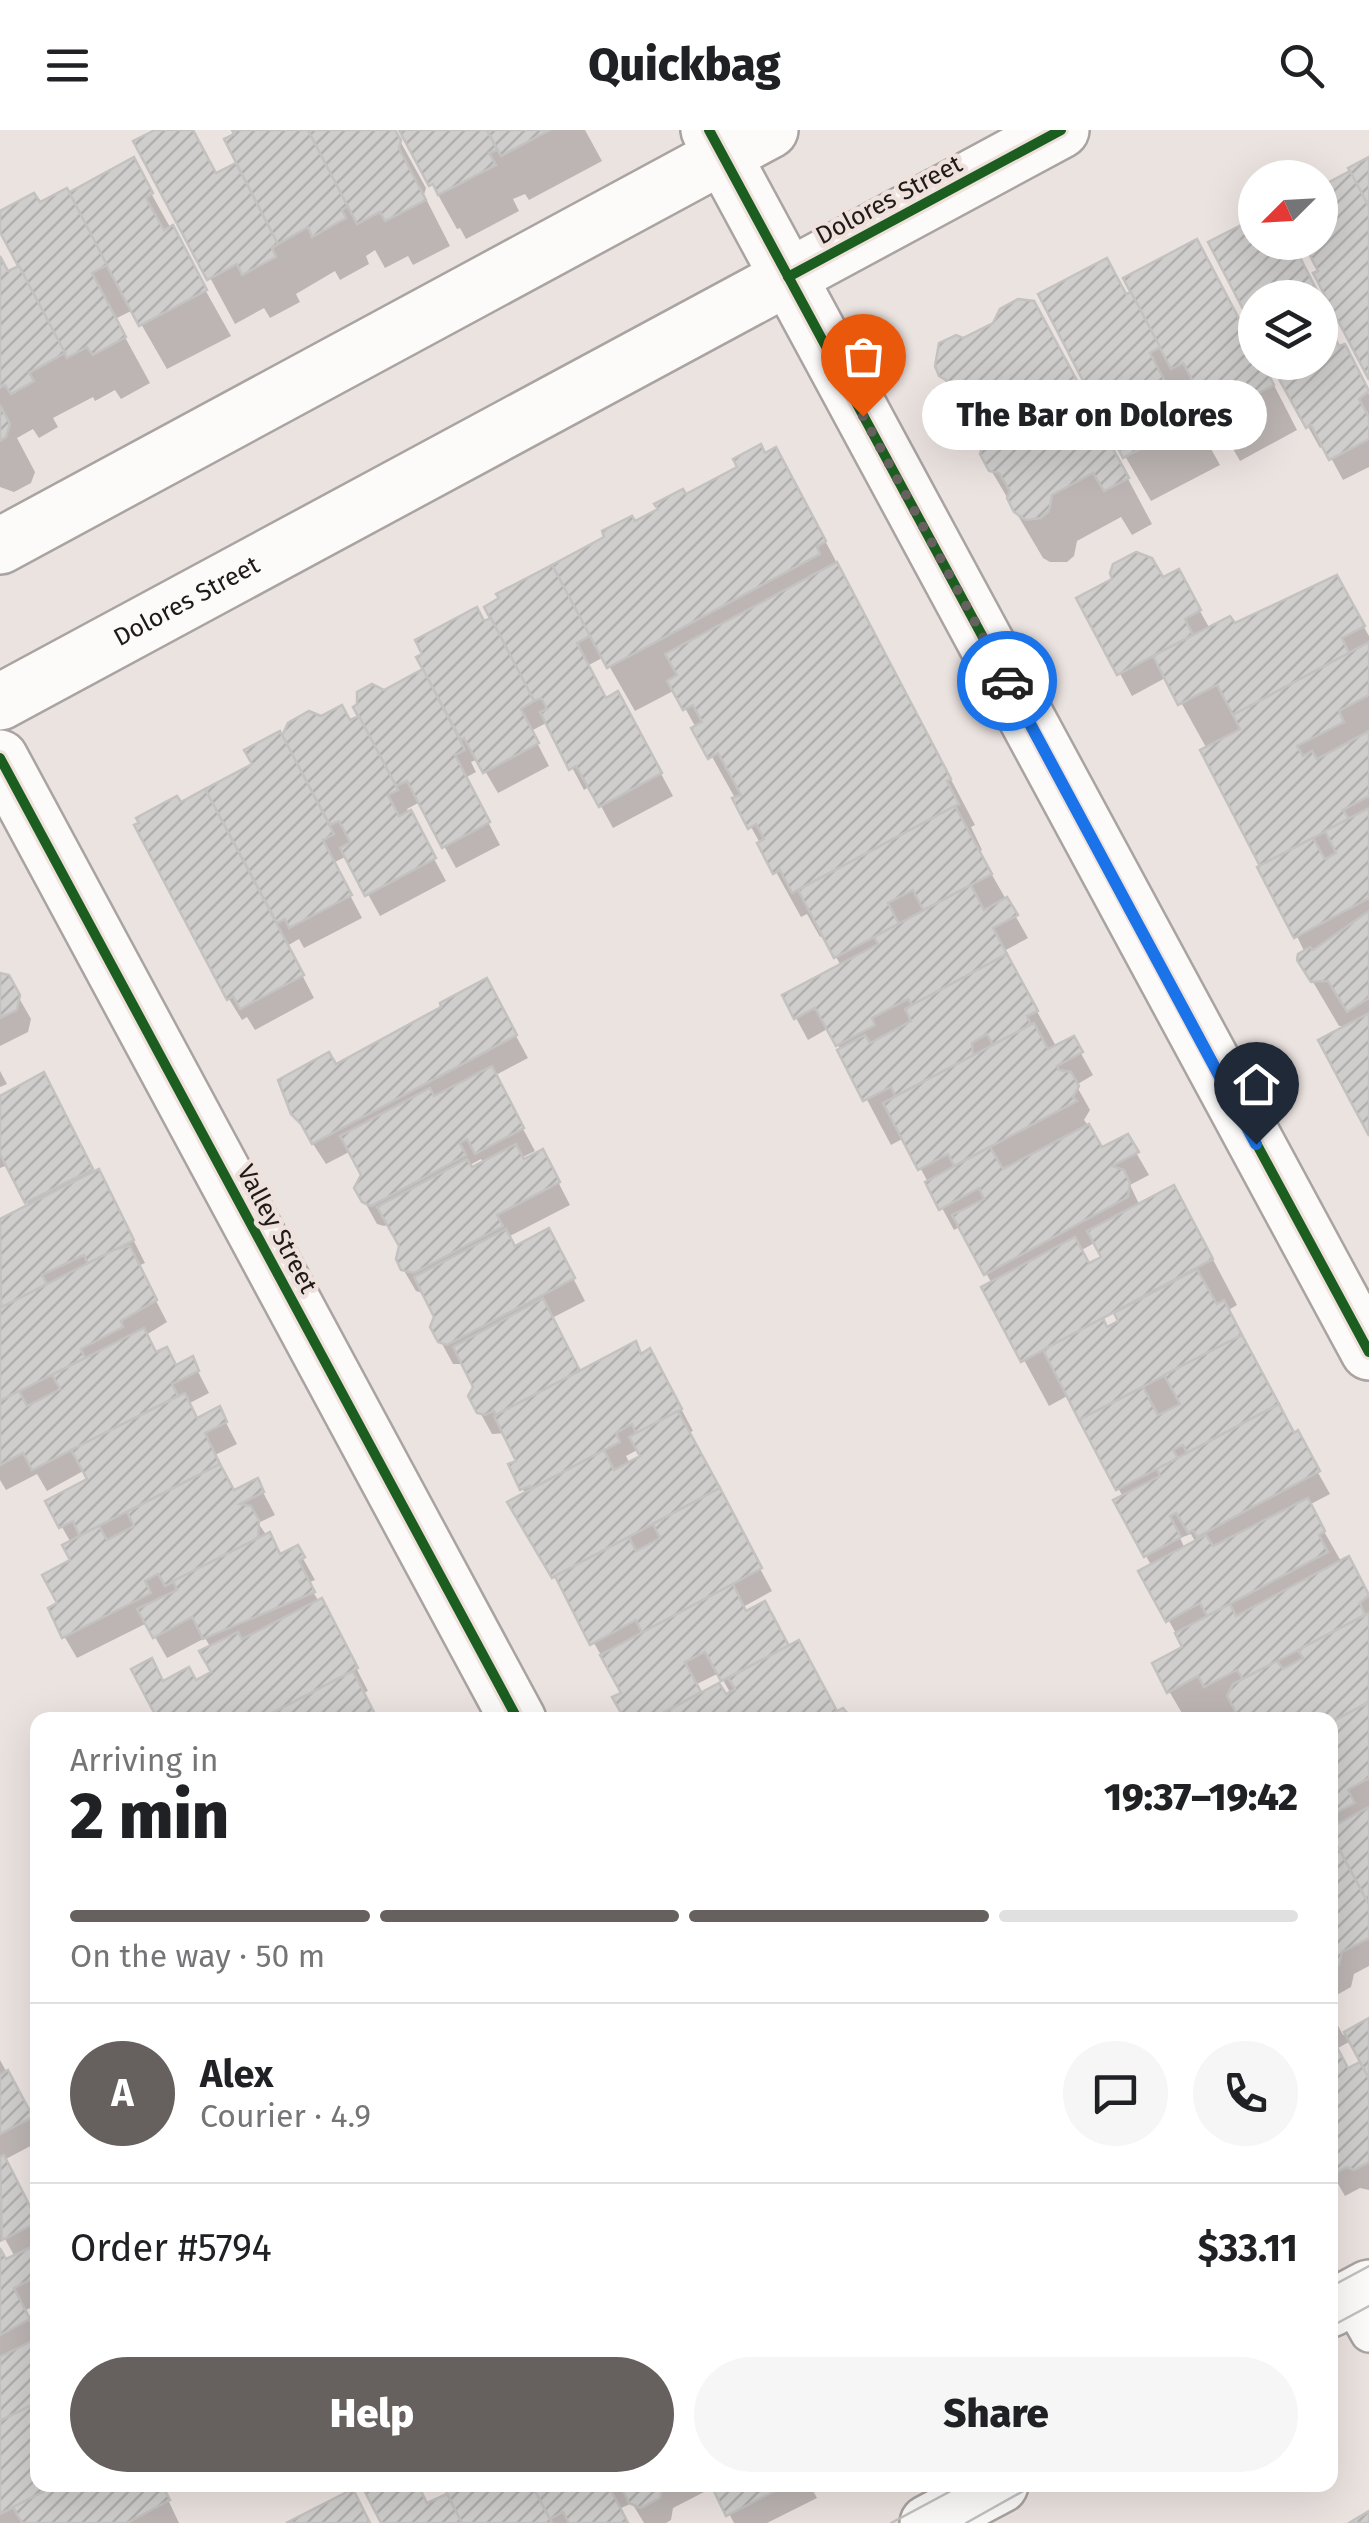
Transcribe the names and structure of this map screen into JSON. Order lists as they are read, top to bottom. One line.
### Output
{"streets":{"street":["Dolores Street","Valley Street"]},"places":["The Bar on Dolores"],"north":"bottom left","page":{"header":"Quickbag","bubble":"The Bar on Dolores","heading":["2 min","Arriving in","19:37–19:42"],"panel":["Alex","Courier · 4.9","Order #5794","$33.11"],"bar":"On the way · 50 m","round":"A","buttons":["Help","Share"]}}
